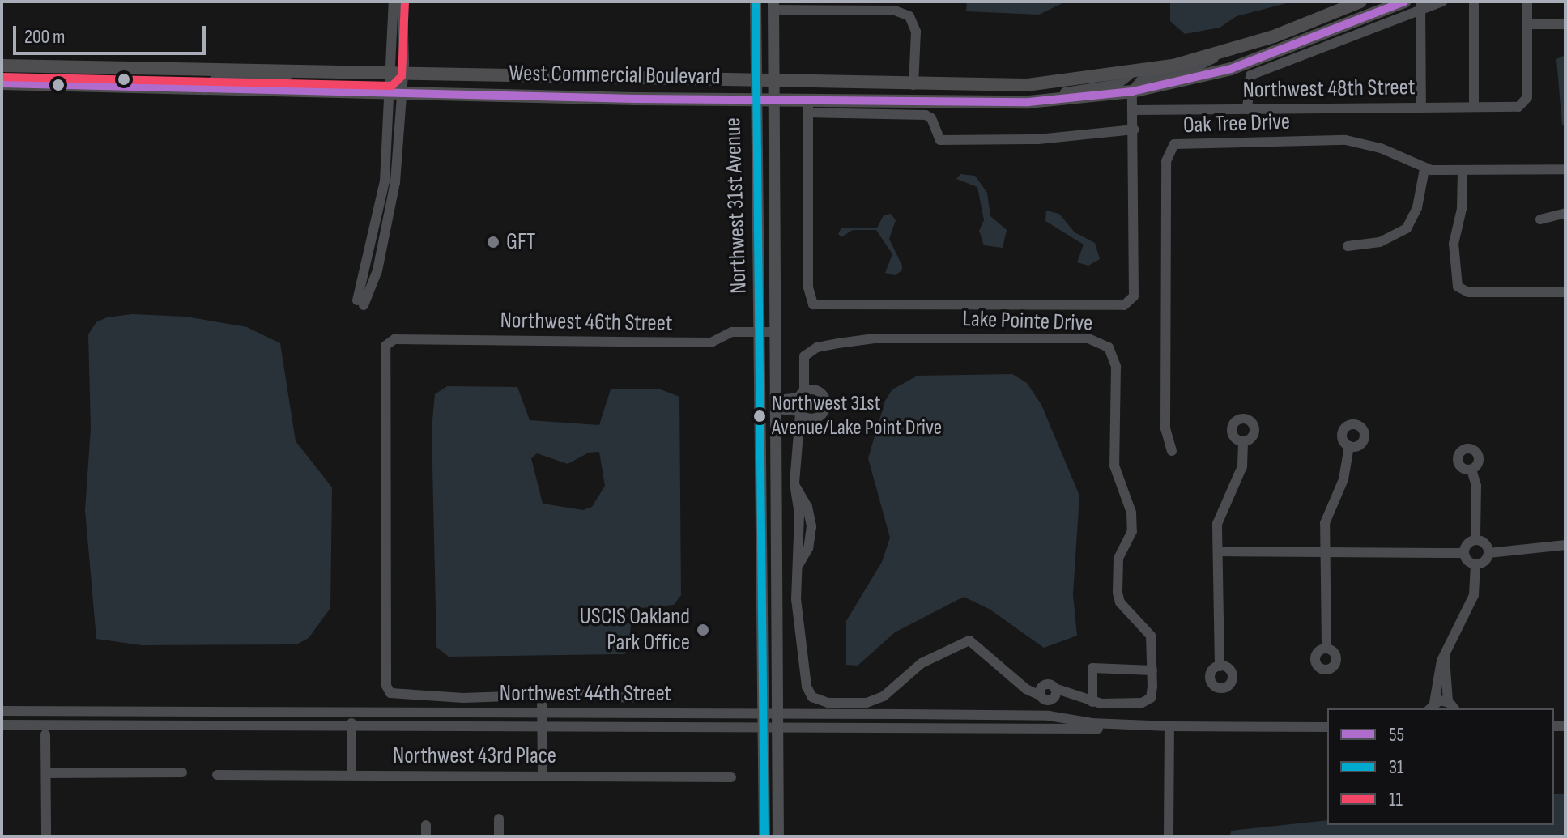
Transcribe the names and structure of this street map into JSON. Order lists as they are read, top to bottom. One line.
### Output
{"streets":{"highway":["West Commercial Boulevard"],"main road":["Northwest 31st Avenue"],"street":["Northwest 48th Street","Oak Tree Drive","Lake Pointe Drive","Northwest 46th Street","Northwest 44th Street","Northwest 43rd Place"]},"crossings":[["West Commercial Boulevard","Northwest 31st Avenue"],["Northwest 31st Avenue","Northwest 46th Street"],["Northwest 31st Avenue","Northwest 44th Street"],["Lake Pointe Drive","Northwest 44th Street"],["Northwest 46th Street","Northwest 44th Street"]],"places":["GFT","Northwest 31st Avenue/Lake Point Drive","USCIS Oakland Park Office"],"lines":["transit line 55","transit line 31","transit line 11"],"legend":["55","31","11"],"scale_bar":"200 m"}
